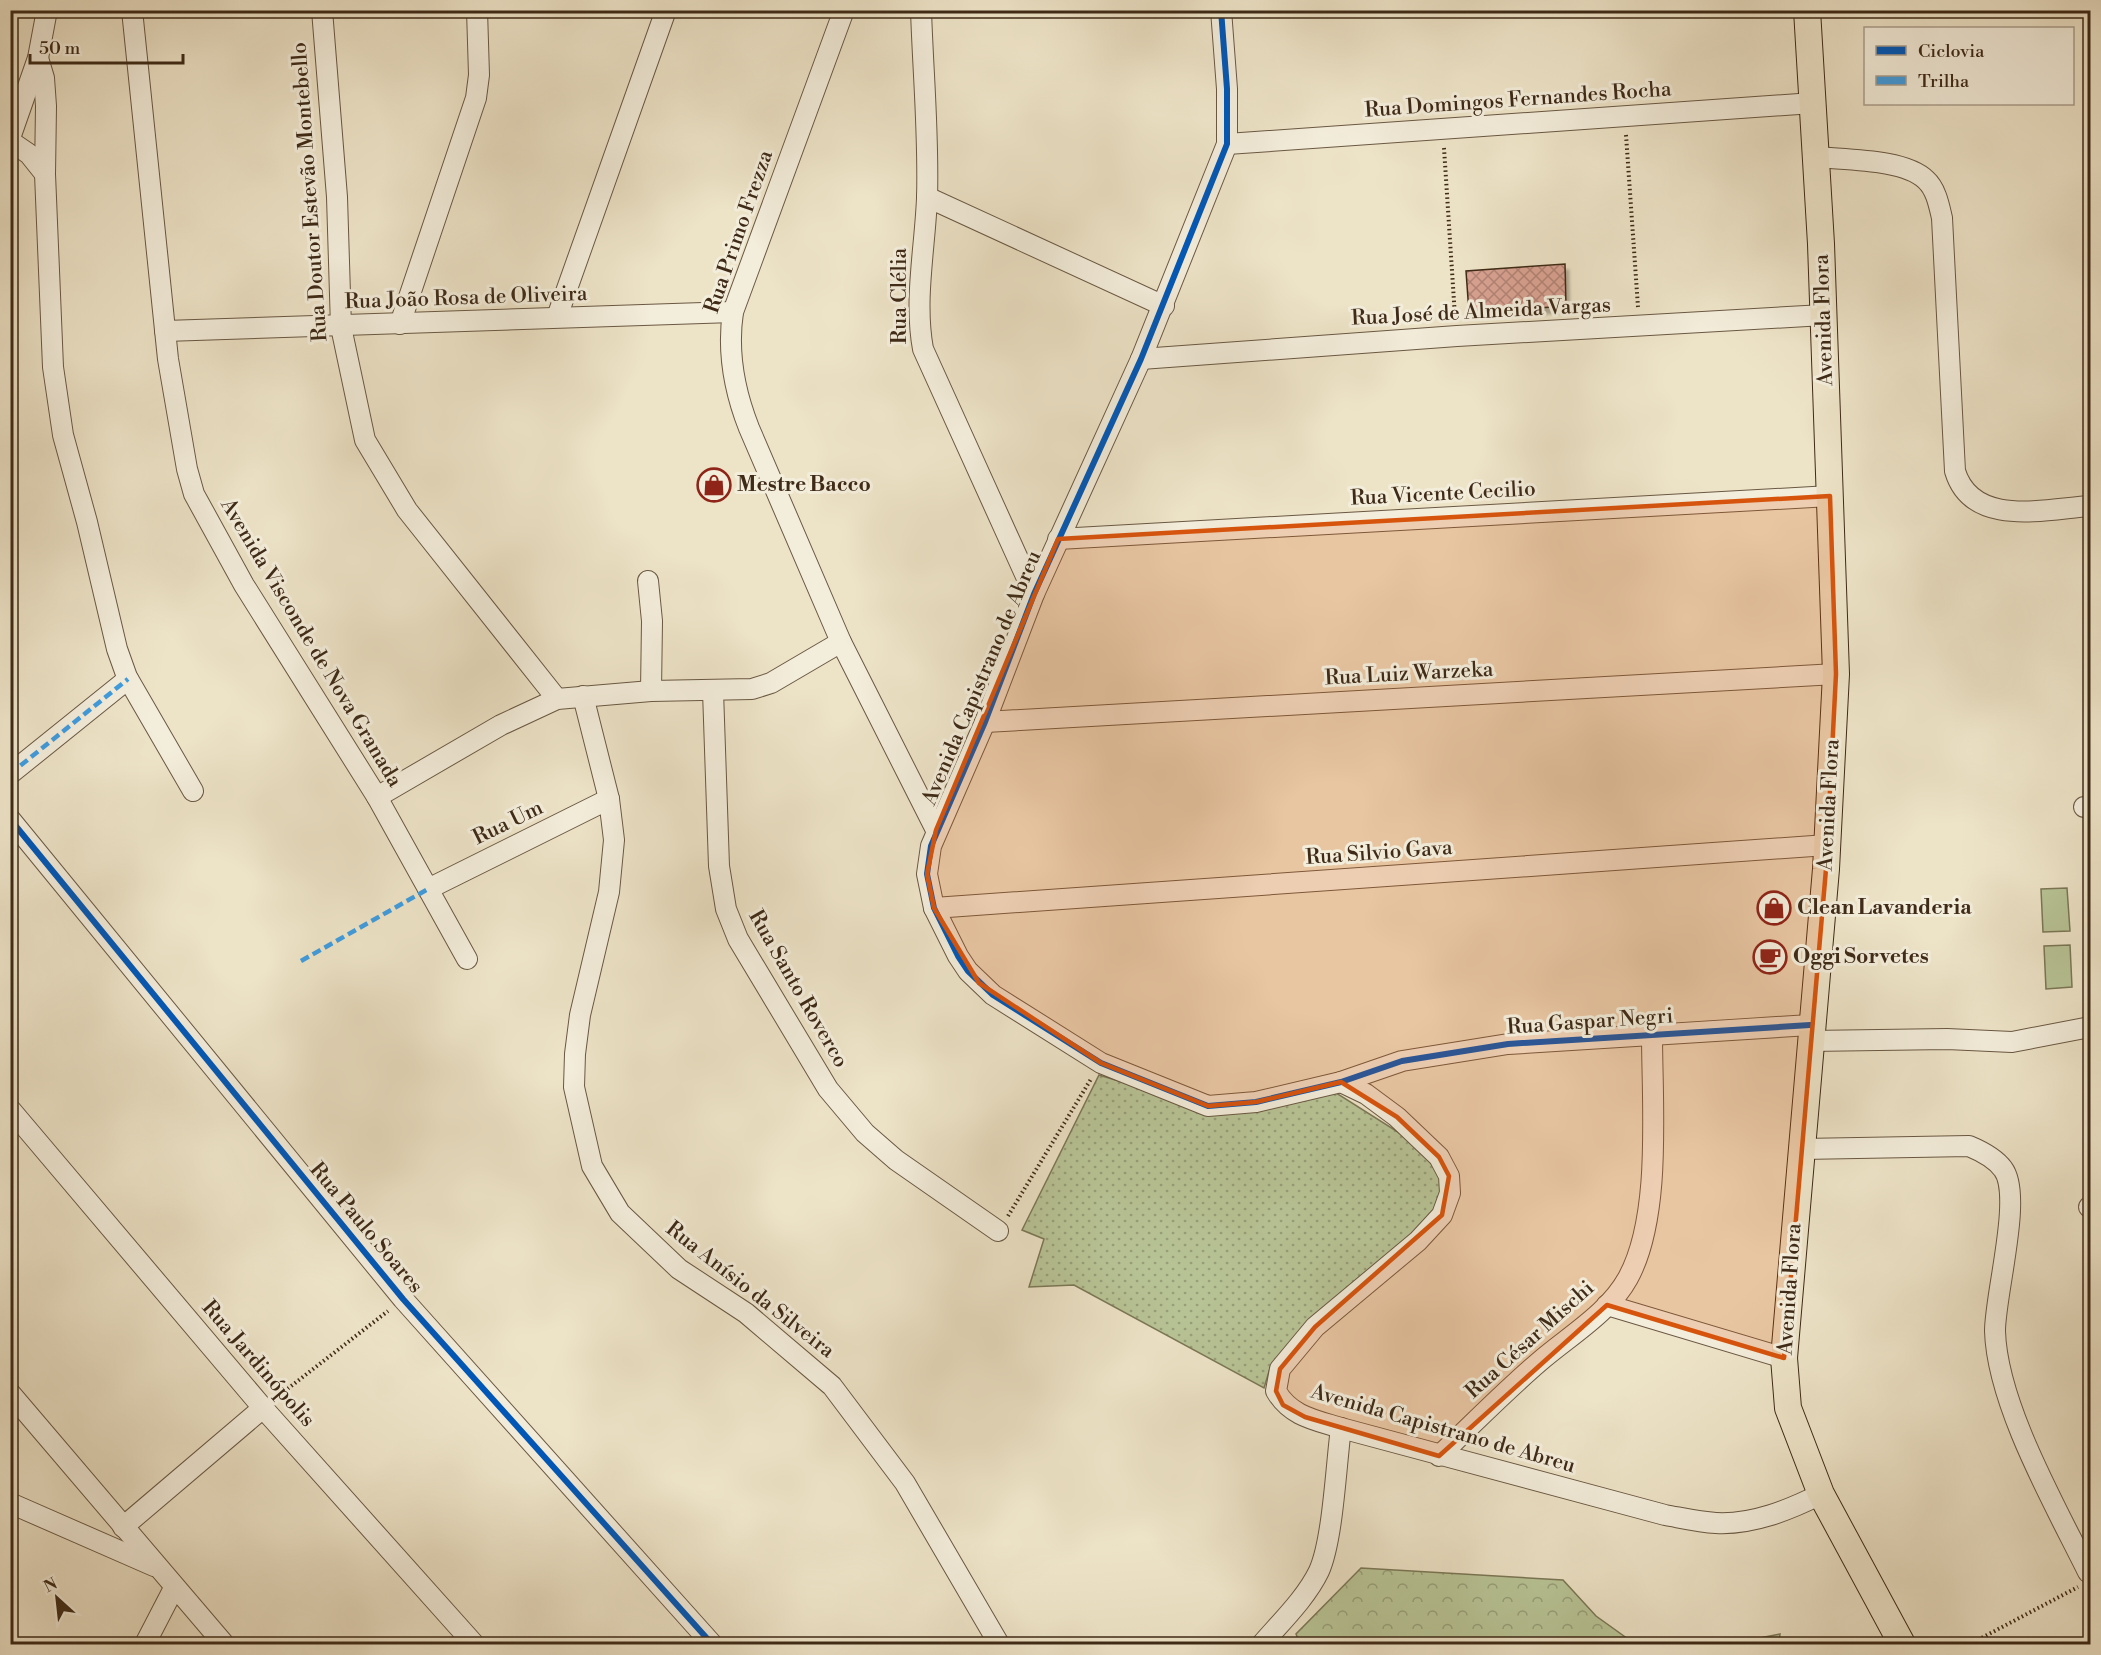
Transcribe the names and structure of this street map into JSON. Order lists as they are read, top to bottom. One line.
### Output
{"streets":{"main road":["Avenida Flora"],"street":["Rua Domingos Fernandes Rocha","Rua Doutor Estevão Montebello","Rua Primo Frezza","Rua Clélia","Rua João Rosa de Oliveira","Rua José de Almeida Vargas","Rua Vicente Cecilio","Avenida Visconde de Nova Granada","Rua Luiz Warzeka","Avenida Capistrano de Abreu","Rua Um","Rua Silvio Gava","Rua Santo Roverco","Rua Gaspar Negri","Rua Paulo Soares","Rua Anísio da Silveira","Rua César Mischi","Rua Jardinópolis"]},"crossings":[["Rua Domingos Fernandes Rocha","Avenida Flora"],["Rua Domingos Fernandes Rocha","Avenida Capistrano de Abreu"],["Rua Doutor Estevão Montebello","Rua João Rosa de Oliveira"],["Rua Primo Frezza","Rua João Rosa de Oliveira"],["Rua Primo Frezza","Avenida Capistrano de Abreu"],["Rua Clélia","Avenida Capistrano de Abreu"],["Rua João Rosa de Oliveira","Avenida Visconde de Nova Granada"],["Rua José de Almeida Vargas","Avenida Flora"],["Rua José de Almeida Vargas","Avenida Capistrano de Abreu"],["Avenida Flora","Rua Vicente Cecilio"],["Avenida Flora","Rua Luiz Warzeka"],["Avenida Flora","Avenida Capistrano de Abreu"],["Avenida Flora","Rua Silvio Gava"],["Avenida Flora","Rua Gaspar Negri"],["Rua Vicente Cecilio","Avenida Capistrano de Abreu"],["Avenida Visconde de Nova Granada","Rua Um"],["Rua Luiz Warzeka","Avenida Capistrano de Abreu"],["Avenida Capistrano de Abreu","Rua Silvio Gava"],["Avenida Capistrano de Abreu","Rua Gaspar Negri"],["Avenida Capistrano de Abreu","Rua César Mischi"],["Rua Um","Rua Anísio da Silveira"],["Rua Gaspar Negri","Rua César Mischi"]],"places":{"shop":["Mestre Bacco","Clean Lavanderia"],"cafe":["Oggi Sorvetes"]},"legend":["Ciclovia","Trilha"],"scale_bar":"50 m","north":"top left"}
